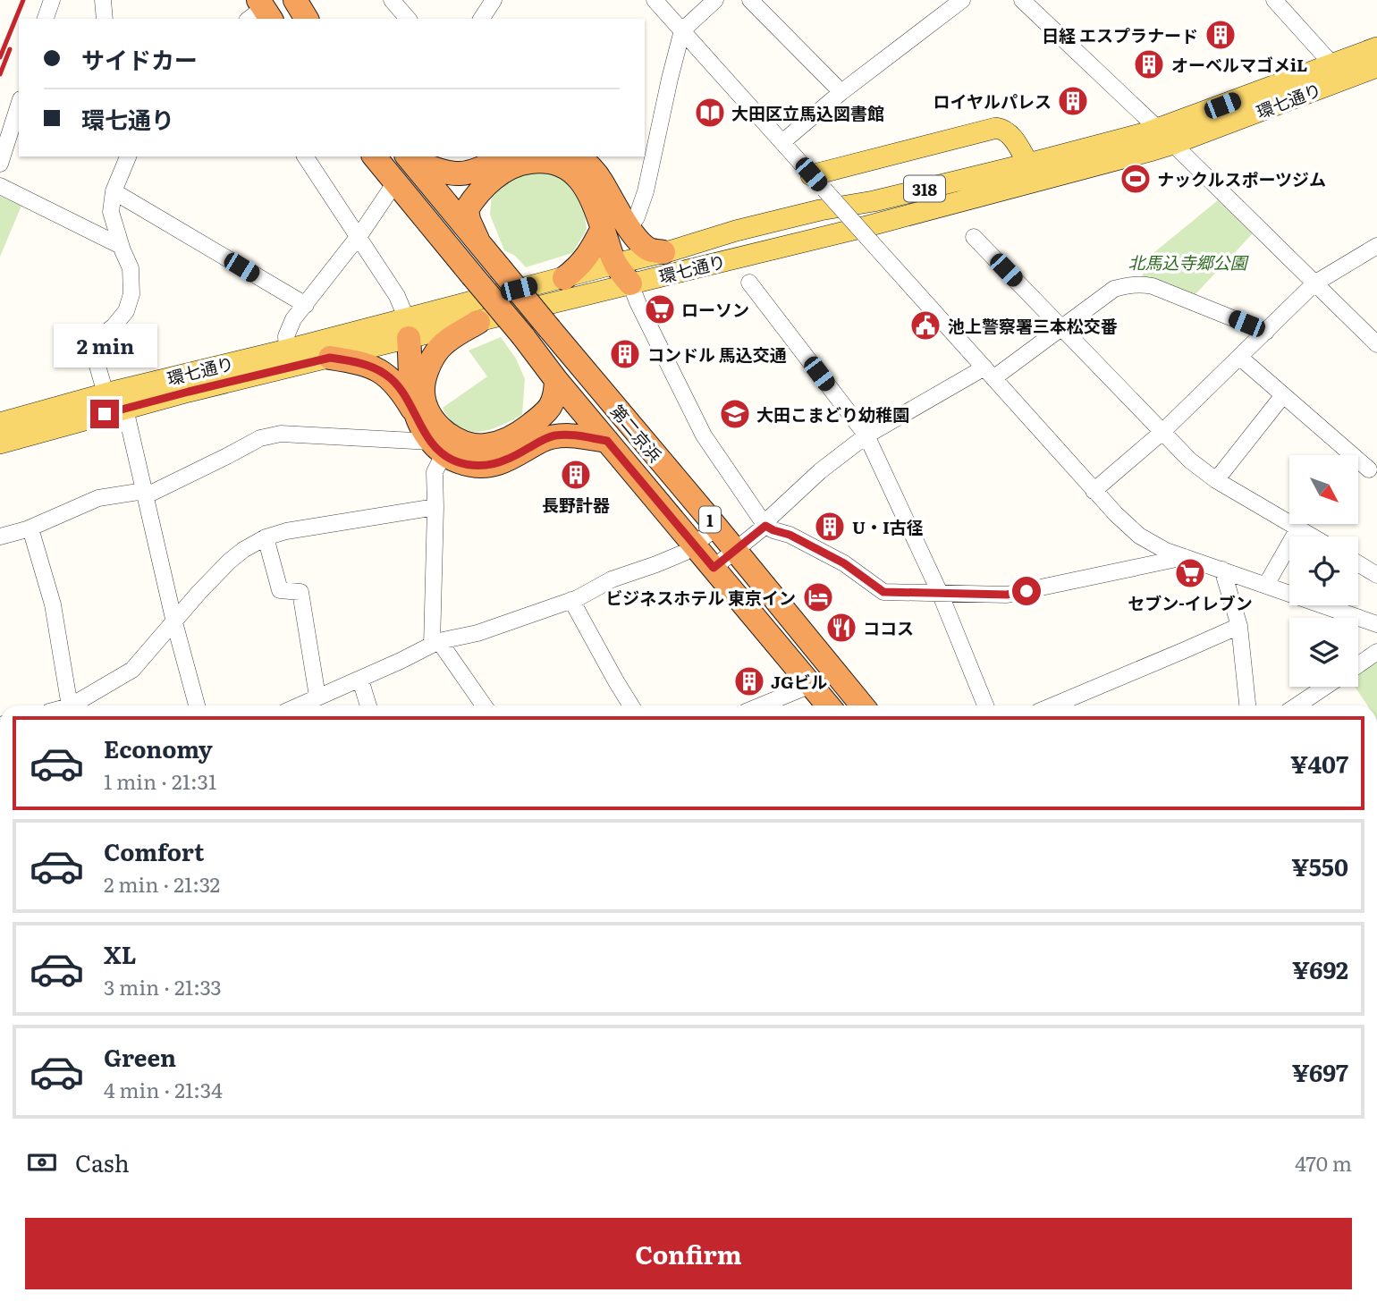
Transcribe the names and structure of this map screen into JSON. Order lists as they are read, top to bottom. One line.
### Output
{"streets":{"highway":["第二京浜","1"],"main road":["環七通り","318"]},"parks":["北馬込寺郷公園"],"places":{"building":["日経 エスプラナード","オーベルマゴメiL","ロイヤルパレス","コンドル 馬込交通","長野計器","U・I古径","JGビル"],"library":["大田区立馬込図書館"],"sports":["ナックルスポーツジム"],"supermarket":["ローソン","セブン-イレブン"],"public building":["池上警察署三本松交番"],"school or university":["大田こまどり幼稚園"],"hotel":["ビジネスホテル 東京イン"],"restaurant":["ココス"]},"north":"bottom right","page":{"banner":["サイドカー","環七通り"],"bubble":"2 min","list":[{"name":"Economy","note":"1 min · 21:31","value":"¥407"},{"name":"Comfort","note":"2 min · 21:32","value":"¥550"},{"name":"XL","note":"3 min · 21:33","value":"¥692"},{"name":"Green","note":"4 min · 21:34","value":"¥697"}],"pay":["Cash","470 m"],"buttons":"Confirm"}}
